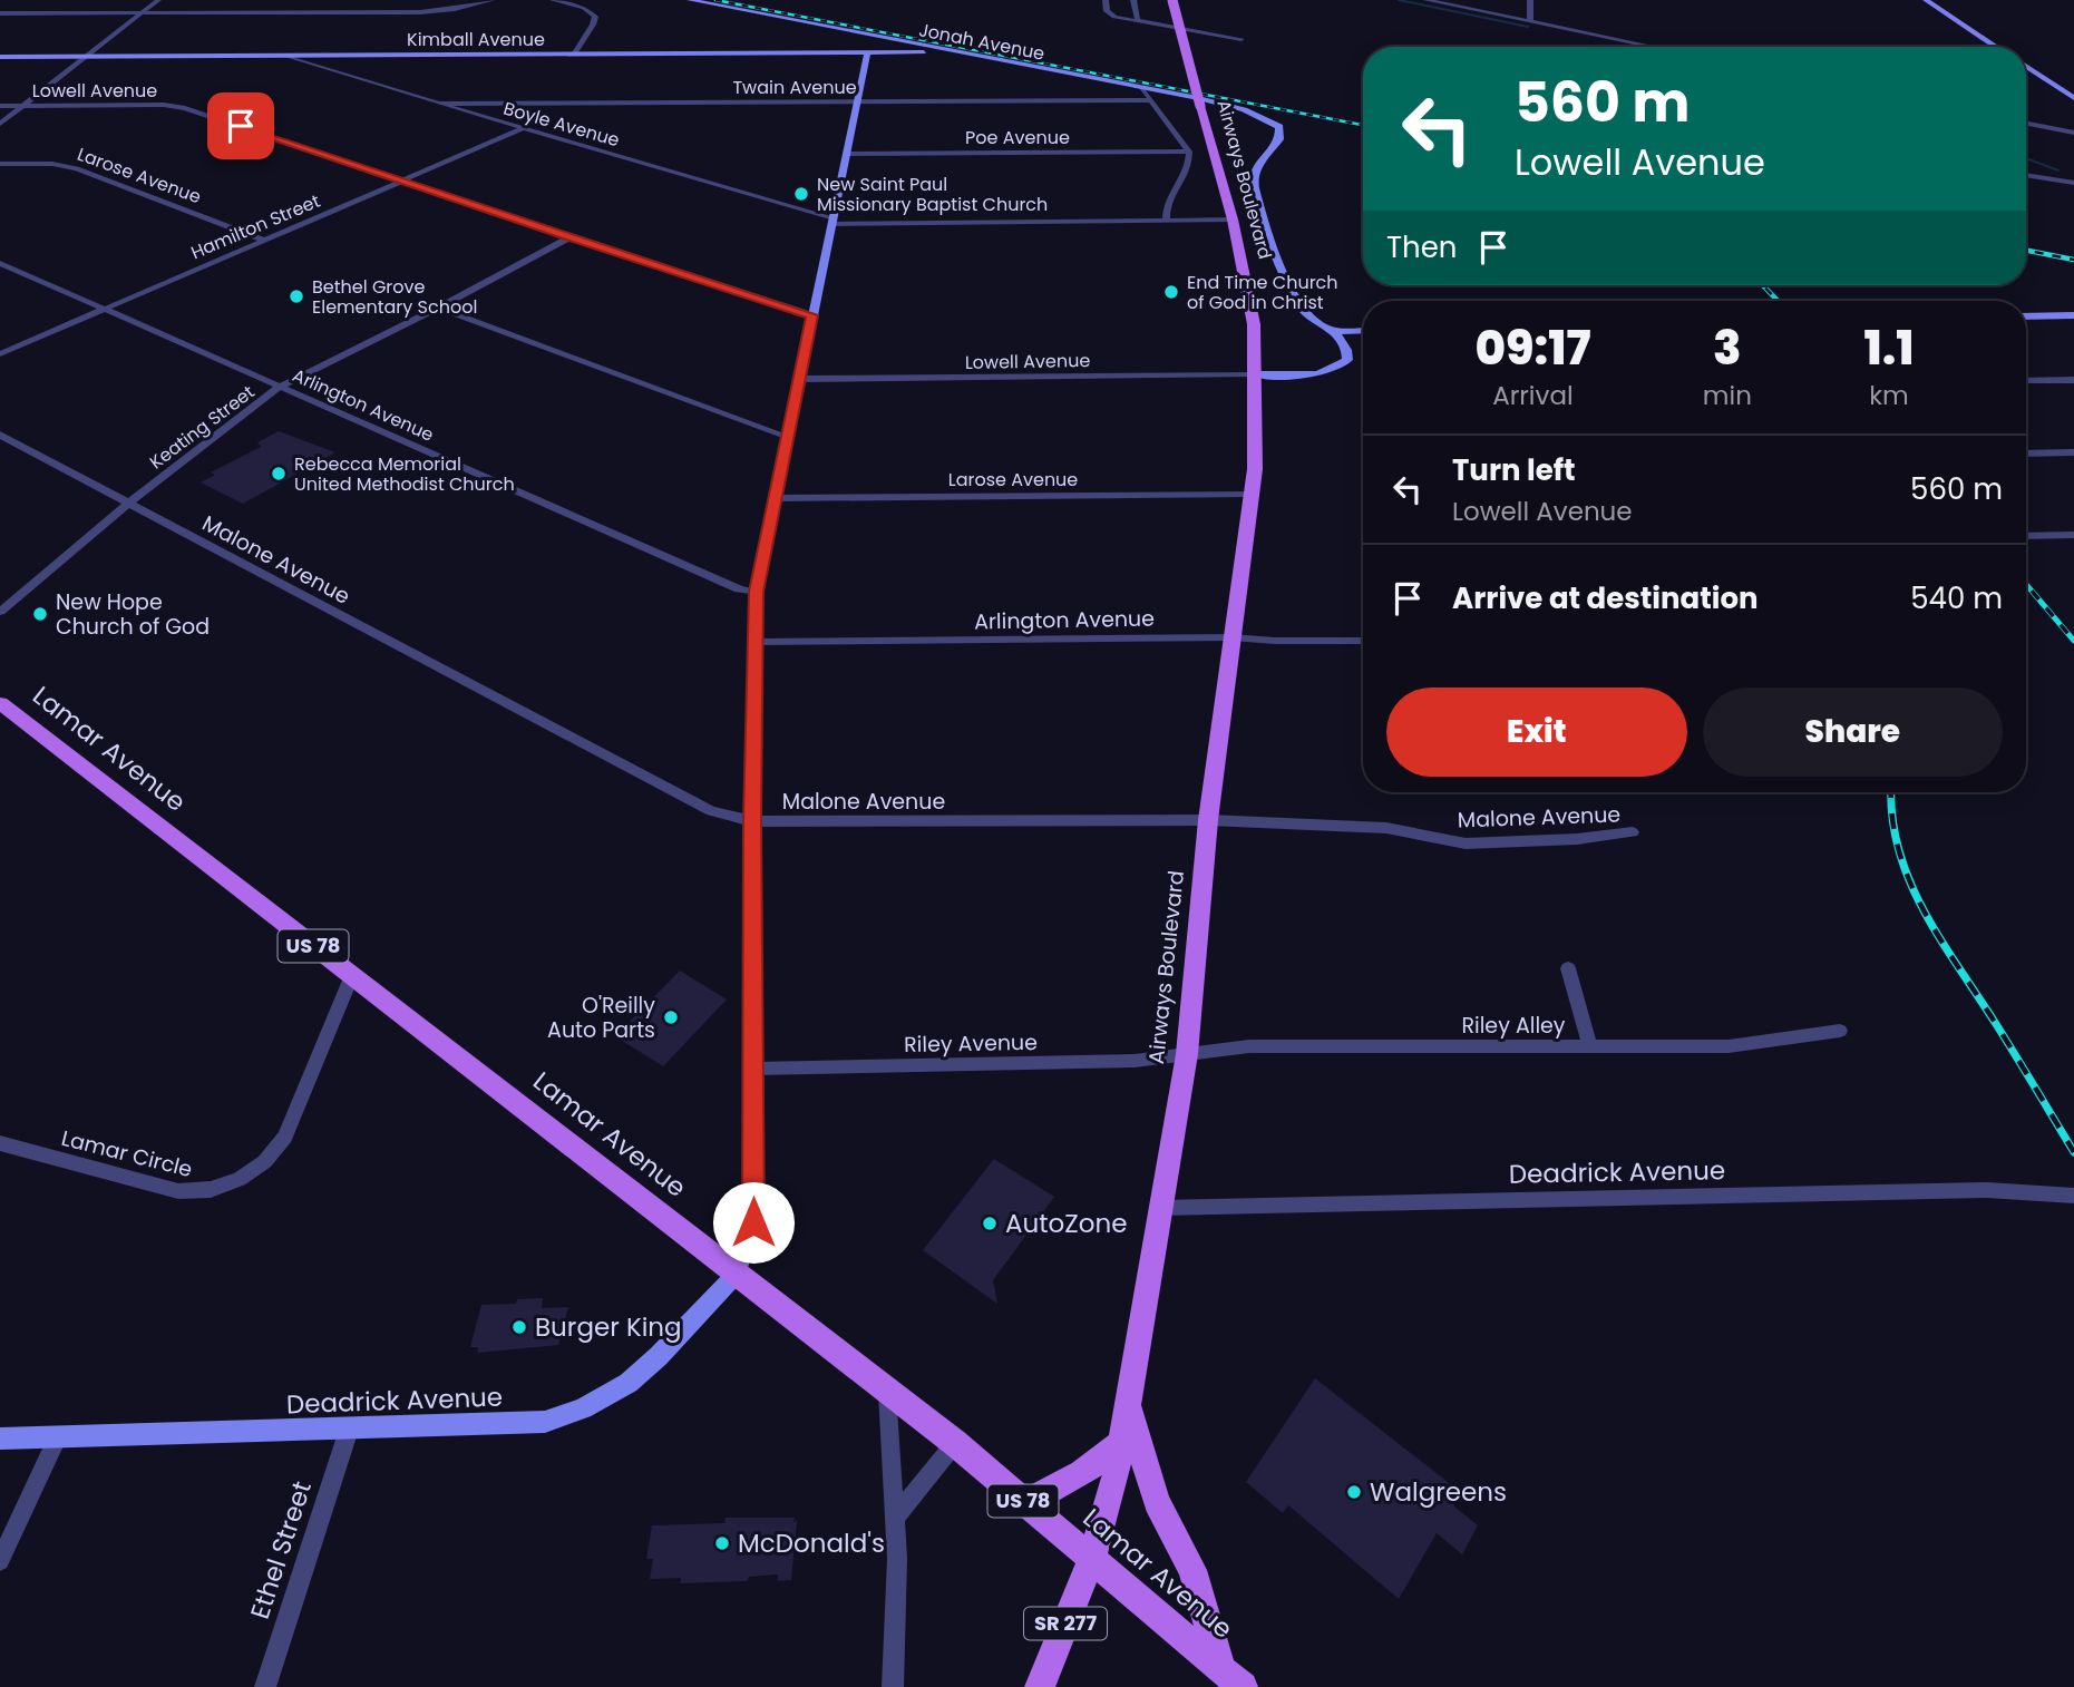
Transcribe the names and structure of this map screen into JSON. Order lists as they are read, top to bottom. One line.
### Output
{"streets":{"main road":["Airways Boulevard","Lamar Avenue","US 78","SR 277"],"street":["Kimball Avenue","Jonah Avenue","Twain Avenue","Lowell Avenue","Boyle Avenue","Poe Avenue","Larose Avenue","Hamilton Street","Arlington Avenue","Keating Street","Malone Avenue","Riley Alley","Riley Avenue","Lamar Circle","Deadrick Avenue","Ethel Street"]},"crossings":[["Kimball Avenue","Jonah Avenue"],["Kimball Avenue","Boyle Avenue"],["Jonah Avenue","Airways Boulevard"],["Twain Avenue","Boyle Avenue"],["Lowell Avenue","Airways Boulevard"],["Lowell Avenue","Hamilton Street"],["Lowell Avenue","Keating Street"],["Boyle Avenue","Airways Boulevard"],["Boyle Avenue","Hamilton Street"],["Larose Avenue","Airways Boulevard"],["Larose Avenue","Hamilton Street"],["Airways Boulevard","Arlington Avenue"],["Airways Boulevard","Malone Avenue"],["Airways Boulevard","Lamar Avenue"],["Airways Boulevard","Riley Alley"],["Airways Boulevard","Riley Avenue"],["Airways Boulevard","Deadrick Avenue"],["Airways Boulevard","SR 277"],["Hamilton Street","Arlington Avenue"],["Arlington Avenue","Keating Street"],["Keating Street","Malone Avenue"],["Lamar Avenue","Lamar Circle"],["Lamar Avenue","Deadrick Avenue"],["Lamar Avenue","SR 277"],["Riley Alley","Riley Avenue"],["Deadrick Avenue","Ethel Street"]],"places":["New Saint Paul Missionary Baptist Church","End Time Church of God in Christ","Bethel Grove Elementary School","Rebecca Memorial United Methodist Church","New Hope Church of God","O'Reilly Auto Parts","AutoZone","Burger King","Walgreens","McDonald's"],"page":{"turn":["560 m","Lowell Avenue"],"then":"Then","eta":["09:17","Arrival","3","min","1.1","km"],"list":[{"name":"Turn left","note":"Lowell Avenue","value":"560 m"},{"name":"Arrive at destination","value":"540 m"}],"buttons":["Exit","Share"]}}
